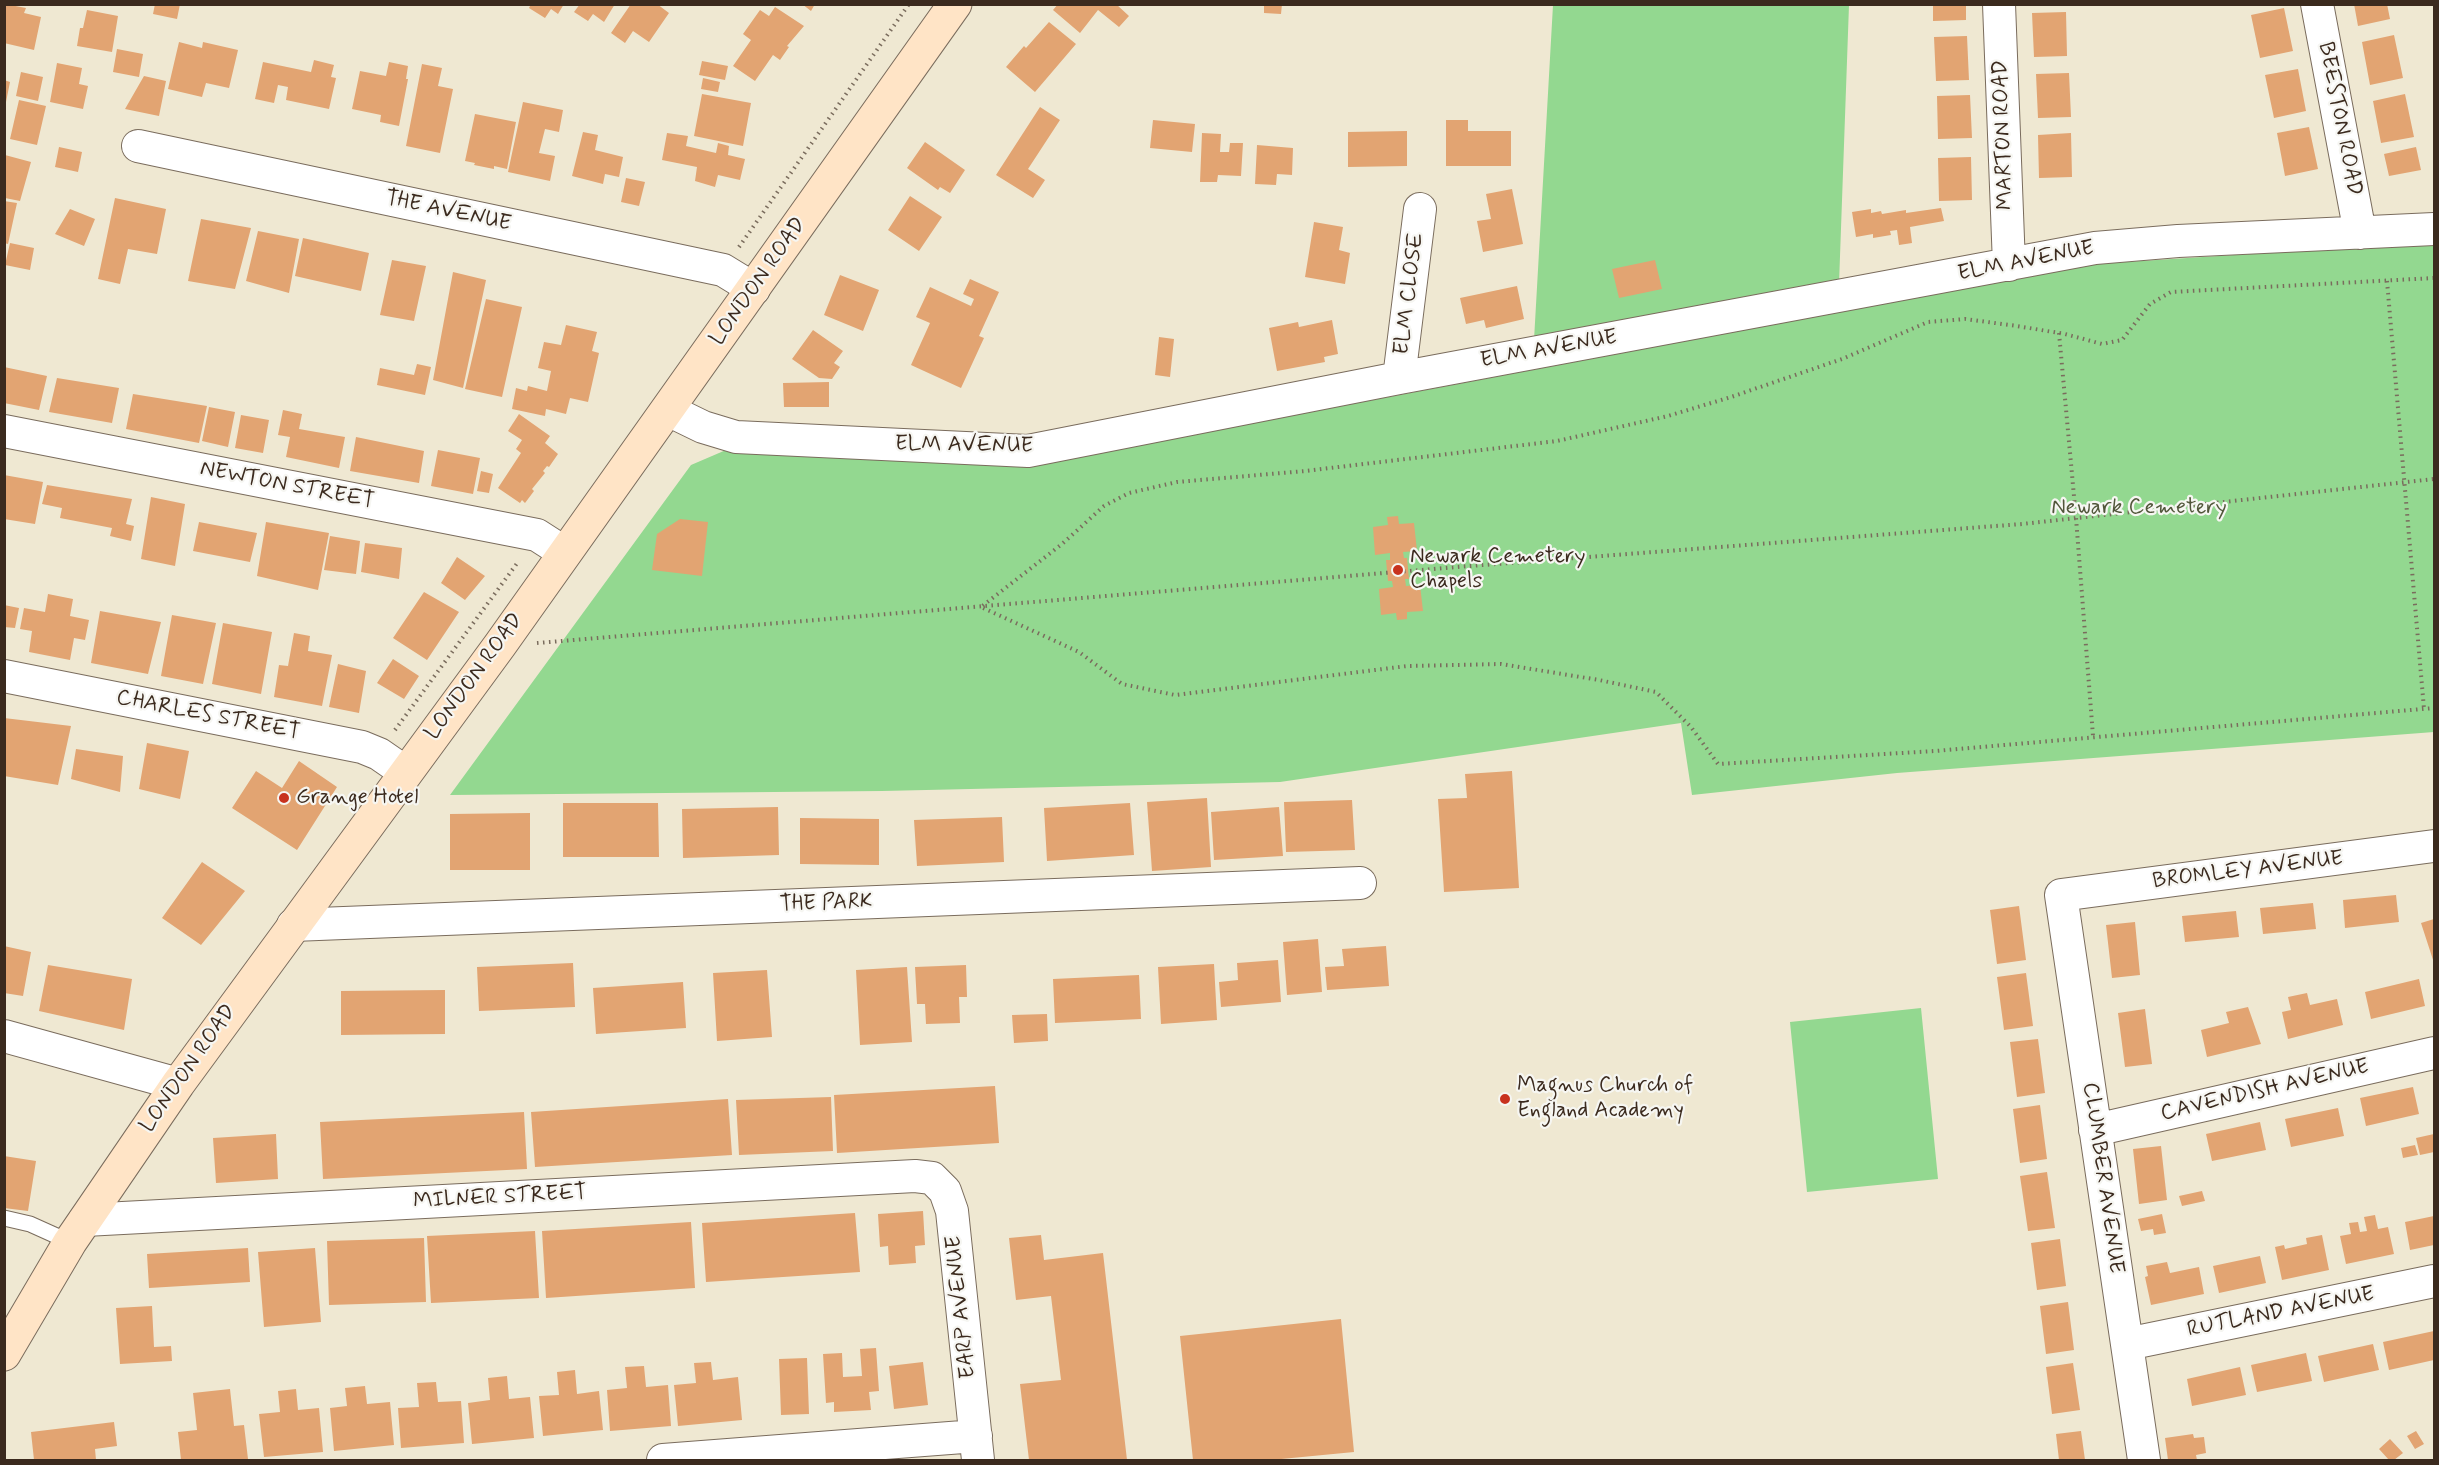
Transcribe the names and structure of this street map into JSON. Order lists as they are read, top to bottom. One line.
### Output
{"streets":{"main road":["LONDON ROAD"],"street":["BEESTON ROAD","MARTON ROAD","THE AVENUE","ELM AVENUE","ELM CLOSE","NEWTON STREET","CHARLES STREET","BROMLEY AVENUE","THE PARK","CAVENDISH AVENUE","CLUMBER AVENUE","MILNER STREET","EARP AVENUE","RUTLAND AVENUE"]},"crossings":[["BEESTON ROAD","ELM AVENUE"],["MARTON ROAD","ELM AVENUE"],["THE AVENUE","LONDON ROAD"],["ELM AVENUE","LONDON ROAD"],["ELM AVENUE","ELM CLOSE"],["LONDON ROAD","NEWTON STREET"],["LONDON ROAD","CHARLES STREET"],["LONDON ROAD","THE PARK"],["LONDON ROAD","MILNER STREET"],["BROMLEY AVENUE","CLUMBER AVENUE"],["CAVENDISH AVENUE","CLUMBER AVENUE"],["CLUMBER AVENUE","RUTLAND AVENUE"],["MILNER STREET","EARP AVENUE"]],"parks":["Newark Cemetery"],"places":["Newark Cemetery Chapels","Grange Hotel","Magnus Church of England Academy"]}
